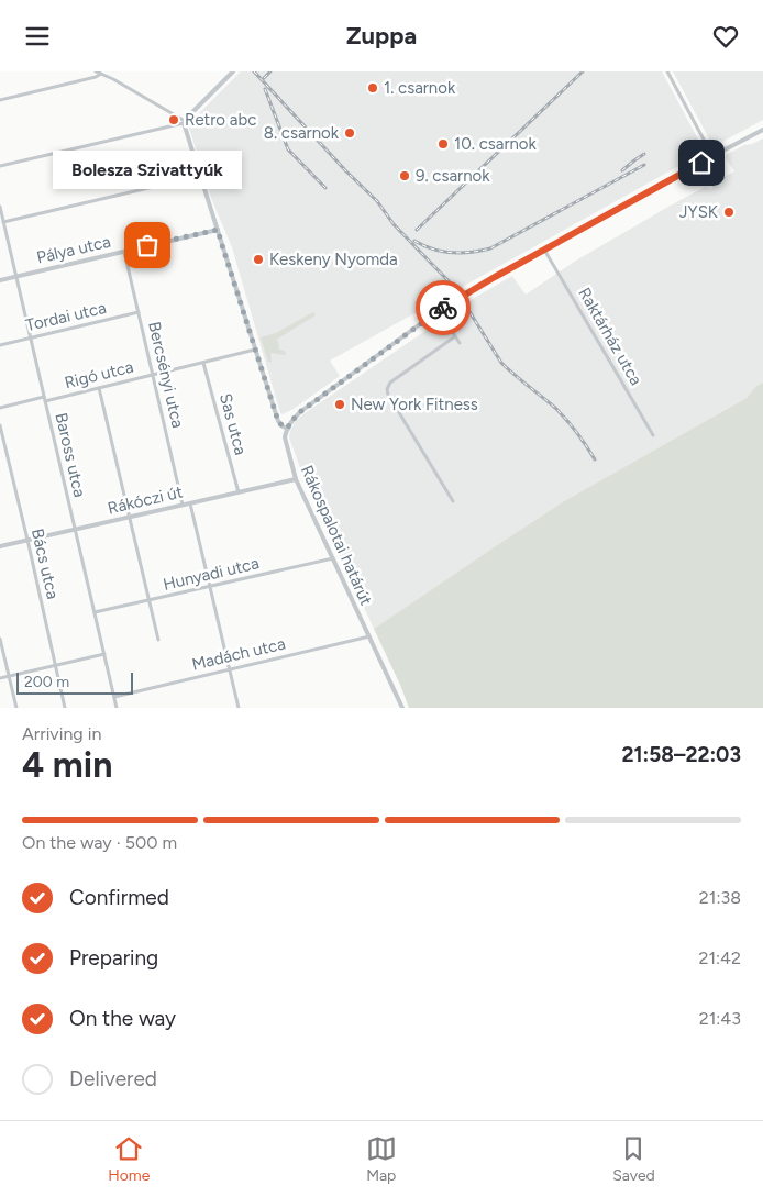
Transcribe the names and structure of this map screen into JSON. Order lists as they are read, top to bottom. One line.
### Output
{"streets":{"street":["Pálya utca","Tordai utca","Raktárház utca","Rigó utca","Bercsényi utca","Sas utca","Baross utca","Rákóczi út","Rákospalotai határút","Bács utca","Hunyadi utca","Madách utca"]},"crossings":[["Pálya utca","Bercsényi utca"],["Pálya utca","Baross utca"],["Tordai utca","Bercsényi utca"],["Tordai utca","Baross utca"],["Rigó utca","Bercsényi utca"],["Rigó utca","Sas utca"],["Rigó utca","Baross utca"],["Bercsényi utca","Rákóczi út"],["Sas utca","Rákóczi út"],["Baross utca","Rákóczi út"],["Baross utca","Hunyadi utca"],["Baross utca","Madách utca"],["Rákóczi út","Rákospalotai határút"],["Rákóczi út","Bács utca"],["Rákospalotai határút","Hunyadi utca"],["Rákospalotai határút","Madách utca"]],"places":["1. csarnok","Retro abc","8. csarnok","10. csarnok","9. csarnok","JYSK","Bolesza Szivattyúk","Keskeny Nyomda","New York Fitness"],"scale_bar":"200 m","page":{"header":"Zuppa","bubble":"Bolesza Szivattyúk","scale":"200 m","heading":["4 min","Arriving in","21:58–22:03"],"bar":"On the way · 500 m","list":[["Confirmed","21:38"],["Preparing","21:42"],["On the way","21:43"],"Delivered"],"tabs":["Home","Map","Saved"]}}
